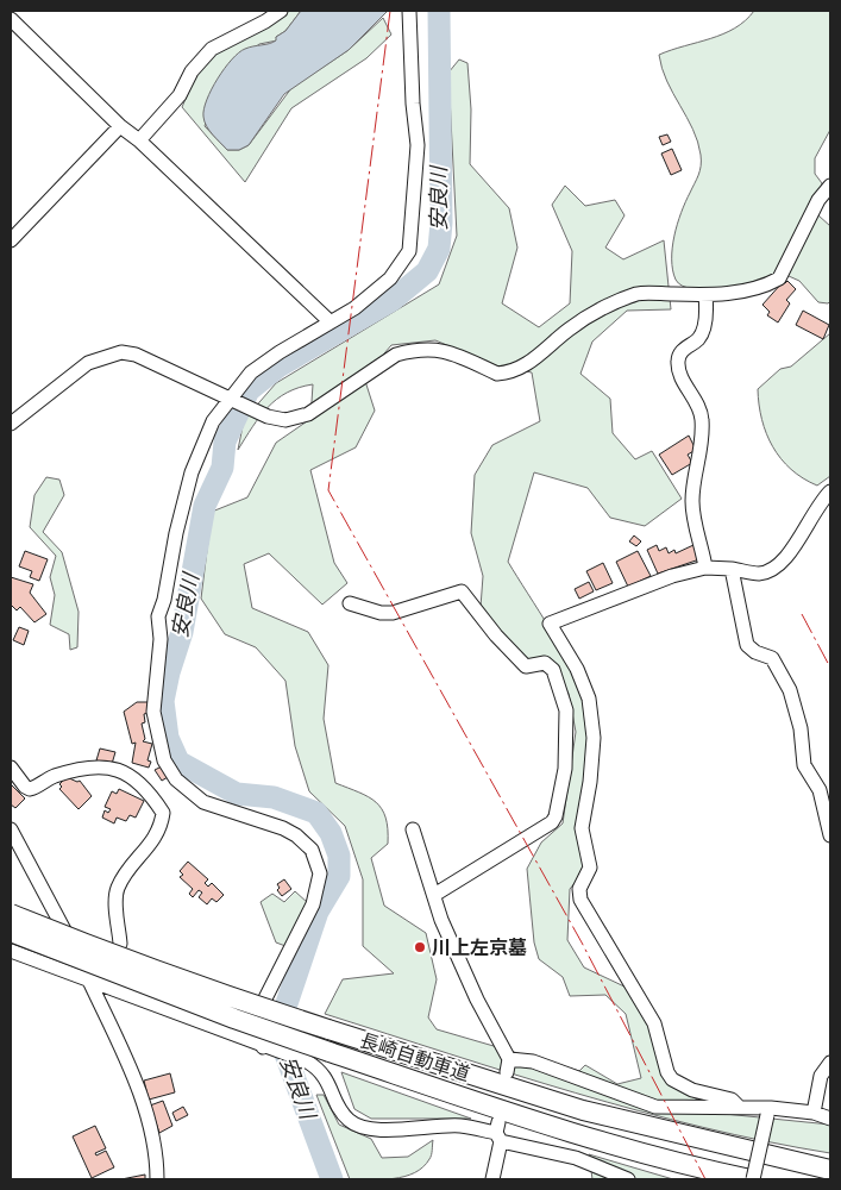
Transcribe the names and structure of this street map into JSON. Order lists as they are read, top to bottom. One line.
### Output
{"streets":{"highway":["長崎自動車道"]},"water":["安良川"],"places":["川上左京墓"]}
